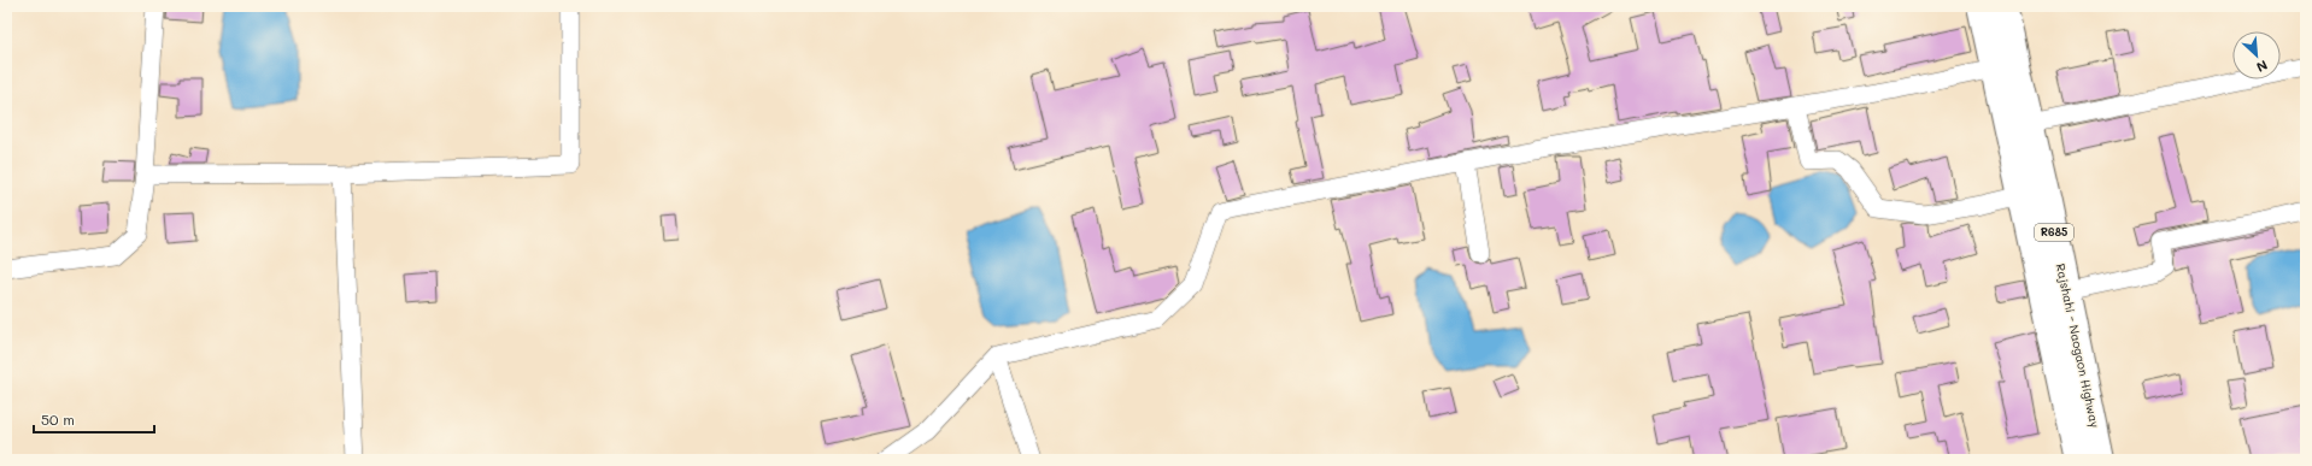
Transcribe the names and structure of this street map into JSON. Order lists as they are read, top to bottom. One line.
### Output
{"streets":{"main road":["R685","Rajshahi - Naogaon Highway"]},"scale_bar":"50 m","north":"bottom right"}
